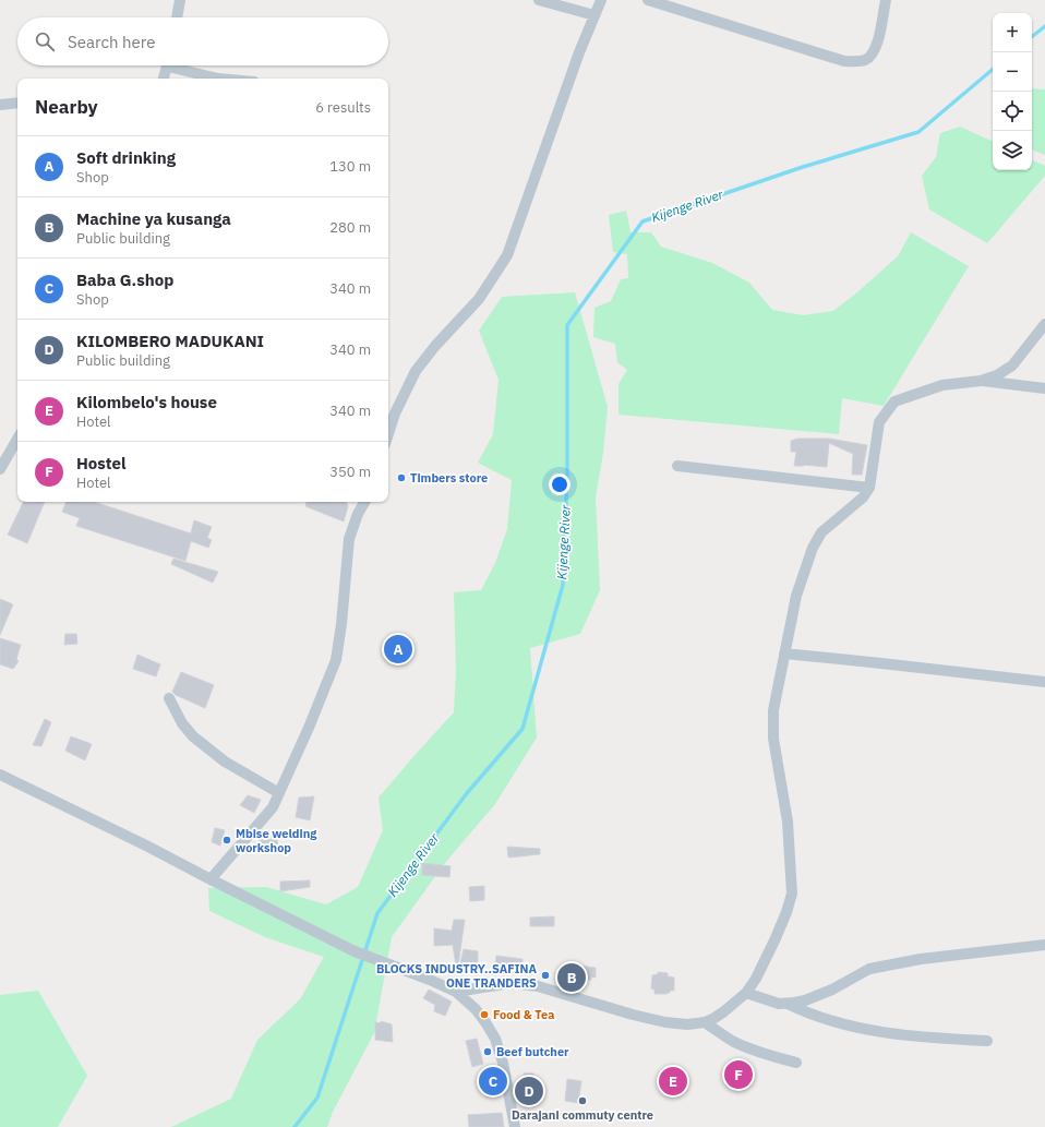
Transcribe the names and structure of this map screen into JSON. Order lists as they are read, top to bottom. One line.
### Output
{"water":["Kijenge River"],"places":["Timbers store","Mbise welding workshop","BLOCKS INDUSTRY..SAFINA ONE TRANDERS","Food & Tea","Beef butcher","Darajani commuty centre"],"page":{"map_buttons":["+","−"],"search":"Search here","heading":["Nearby","6 results"],"list":[{"mark":"A","name":"Soft drinking","note":"Shop","value":"130 m"},{"mark":"B","name":"Machine ya kusanga","note":"Public building","value":"280 m"},{"mark":"C","name":"Baba G.shop","note":"Shop","value":"340 m"},{"mark":"D","name":"KILOMBERO MADUKANI","note":"Public building","value":"340 m"},{"mark":"E","name":"Kilombelo's house","note":"Hotel","value":"340 m"},{"mark":"F","name":"Hostel","note":"Hotel","value":"350 m"}],"pins":["A","B","F","C","E","D"]}}
